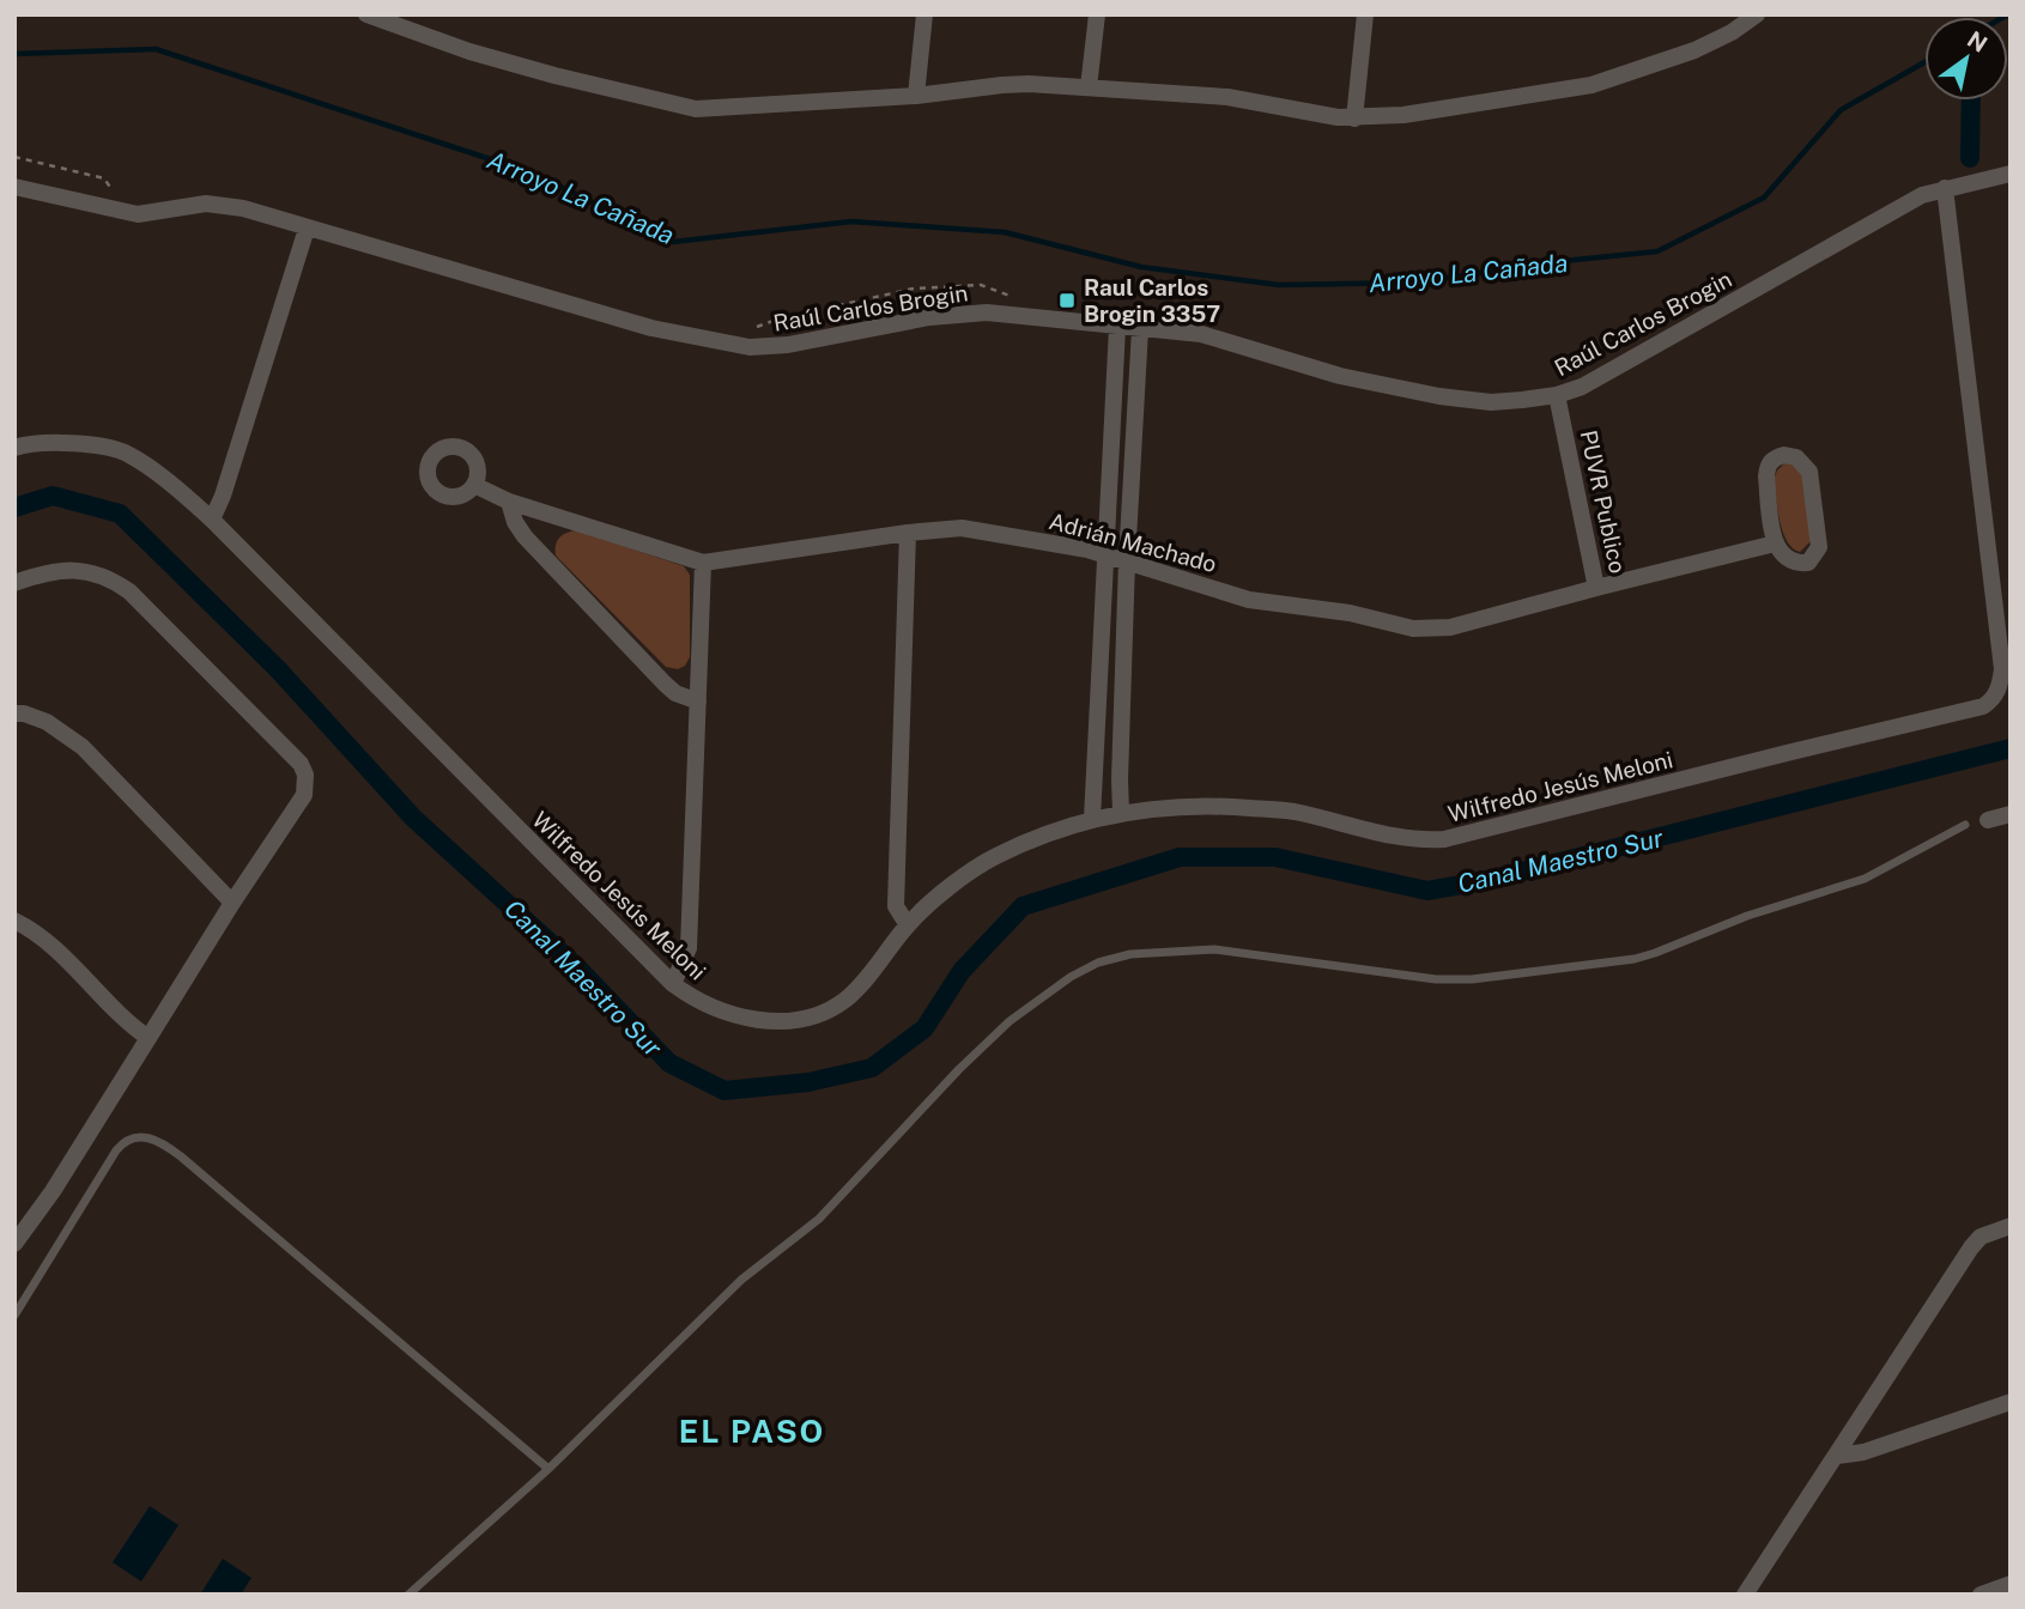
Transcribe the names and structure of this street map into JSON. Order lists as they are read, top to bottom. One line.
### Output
{"streets":{"street":["Raúl Carlos Brogin","PUVR Publico","Adrián Machado","Wilfredo Jesús Meloni"]},"crossings":[["Raúl Carlos Brogin","PUVR Publico"],["Raúl Carlos Brogin","Wilfredo Jesús Meloni"],["PUVR Publico","Adrián Machado"]],"districts":["EL PASO"],"water":["Arroyo La Cañada","Canal Maestro Sur"],"places":{"transit":["Raul Carlos Brogin 3357"]},"north":"top right"}
